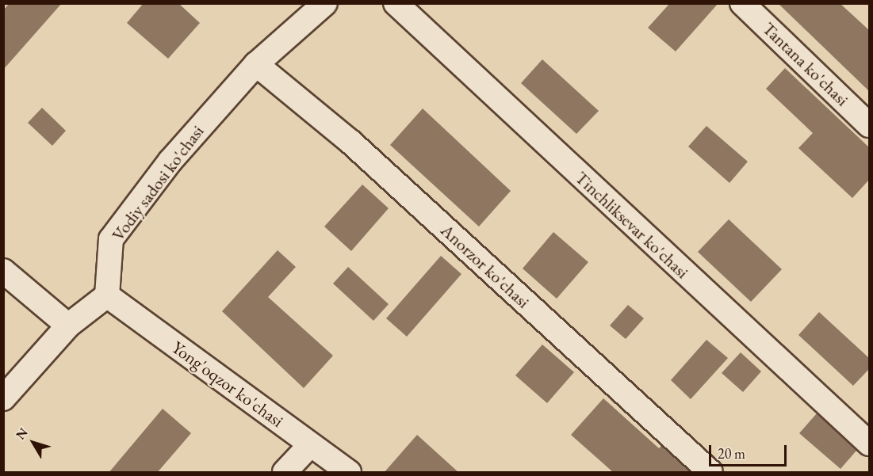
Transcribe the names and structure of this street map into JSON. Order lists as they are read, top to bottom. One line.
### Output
{"streets":{"street":["Tantana ko'chasi","Vodiy sadosi ko'chasi","Tinchliksevar ko'chasi","Anorzor ko'chasi","Yong'oqzor ko'chasi"]},"crossings":[["Vodiy sadosi ko'chasi","Anorzor ko'chasi"],["Vodiy sadosi ko'chasi","Yong'oqzor ko'chasi"]],"scale_bar":"20 m","north":"top left"}
